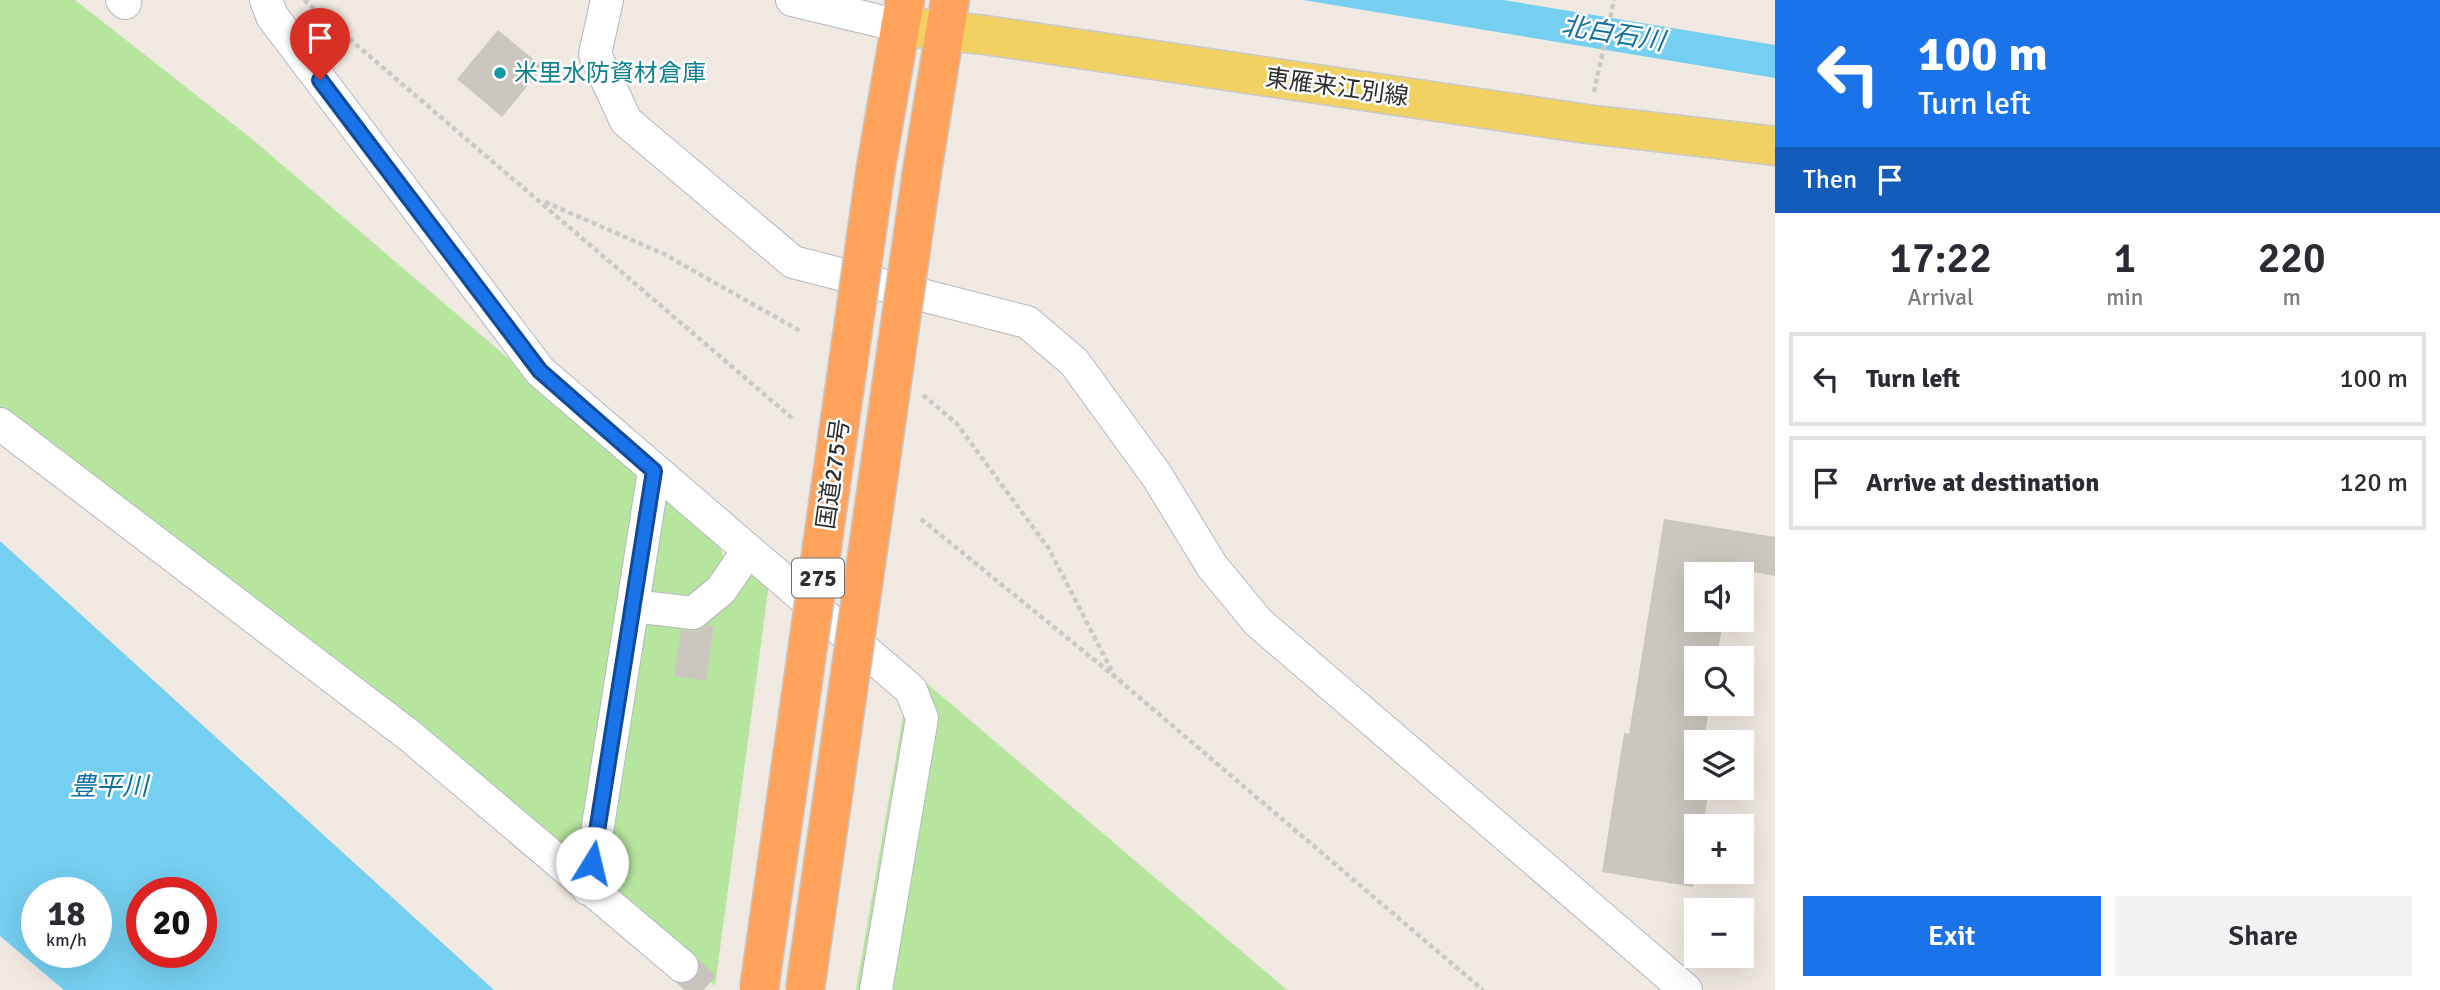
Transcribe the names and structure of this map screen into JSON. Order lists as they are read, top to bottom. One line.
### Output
{"streets":{"highway":["国道275号","275"],"main road":["東雁来江別線"]},"crossings":[["東雁来江別線","国道275号"]],"water":["北白石川","豊平川"],"places":["米里水防資材倉庫"],"page":{"turn":["100 m","Turn left"],"then":"Then","eta":["17:22","Arrival","1","min","220","m"],"list":[{"name":"Turn left","value":"100 m"},{"name":"Arrive at destination","value":"120 m"}],"map_buttons":["+","−"],"speed":"18 km/h","limit":"20","buttons":["Exit","Share"]}}
